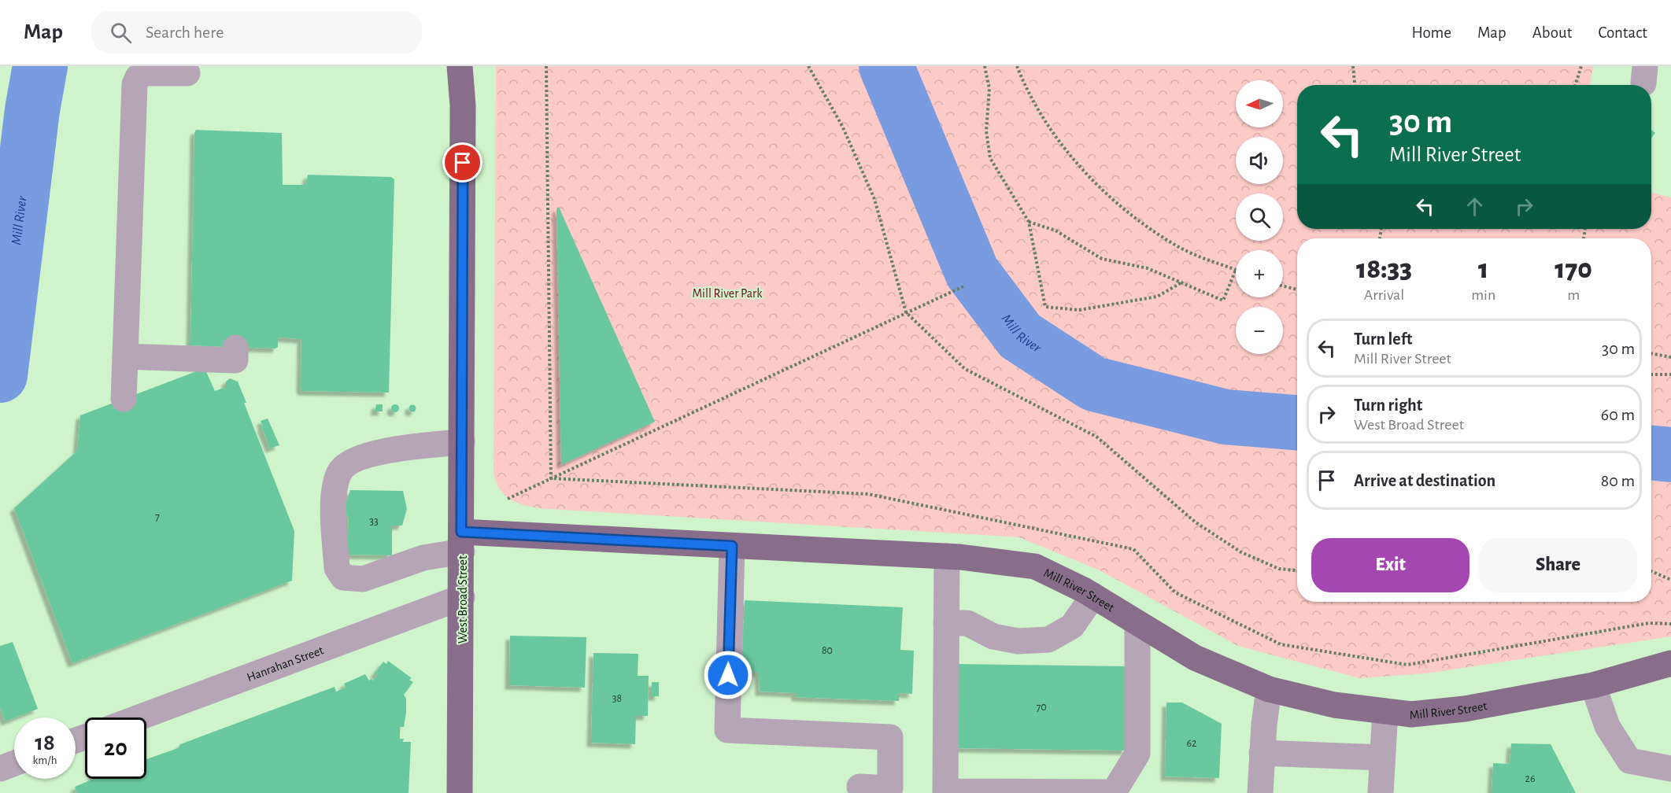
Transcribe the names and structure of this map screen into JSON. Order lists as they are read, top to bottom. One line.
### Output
{"streets":{"main road":["Mill River Street","West Broad Street"],"street":["Hanrahan Street"]},"crossings":[["Mill River Street","West Broad Street"],["West Broad Street","Hanrahan Street"]],"water":["Mill River"],"parks":["Mill River Park"],"house_numbers":["7","33","80","38","70","62","26"],"north":"left","page":{"header":"Map","search":"Search here","nav":["Home","Map","About","Contact"],"map_buttons":["+","−"],"turn":["30 m","Mill River Street"],"eta":["18:33","Arrival","1","min","170","m"],"list":[{"name":"Turn left","note":"Mill River Street","value":"30 m"},{"name":"Turn right","note":"West Broad Street","value":"60 m"},{"name":"Arrive at destination","value":"80 m"}],"buttons":["Exit","Share"],"speed":"18 km/h","limit":"20"}}
